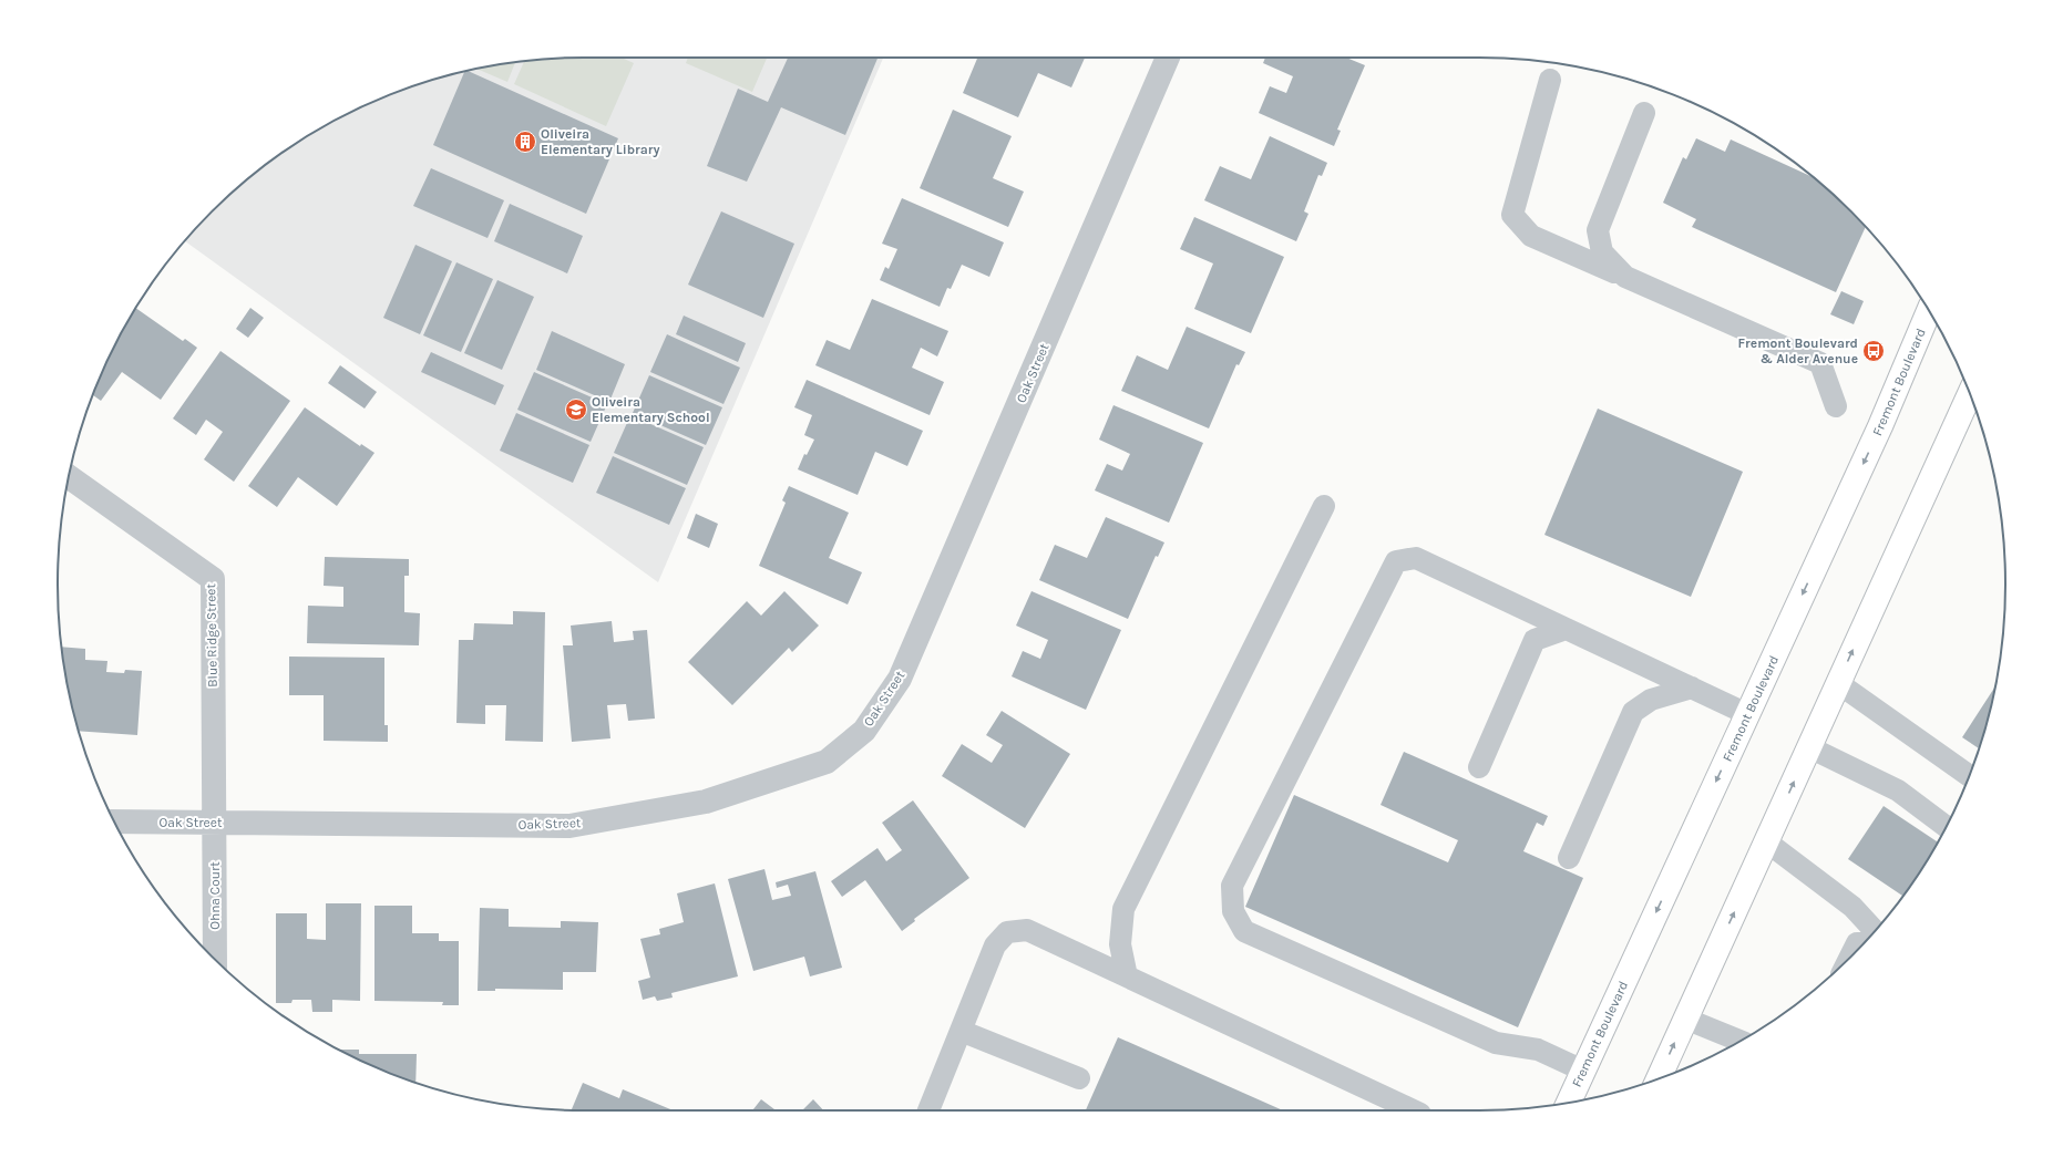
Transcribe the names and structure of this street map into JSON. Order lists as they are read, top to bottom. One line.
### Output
{"streets":{"main road":["Fremont Boulevard"],"street":["Oak Street","Blue Ridge Street","Ohna Court"]},"crossings":[["Oak Street","Blue Ridge Street"],["Oak Street","Ohna Court"],["Blue Ridge Street","Ohna Court"]],"places":{"building":["Oliveira Elementary Library"],"bus stop":["Fremont Boulevard & Alder Avenue"],"school or university":["Oliveira Elementary School"]}}
